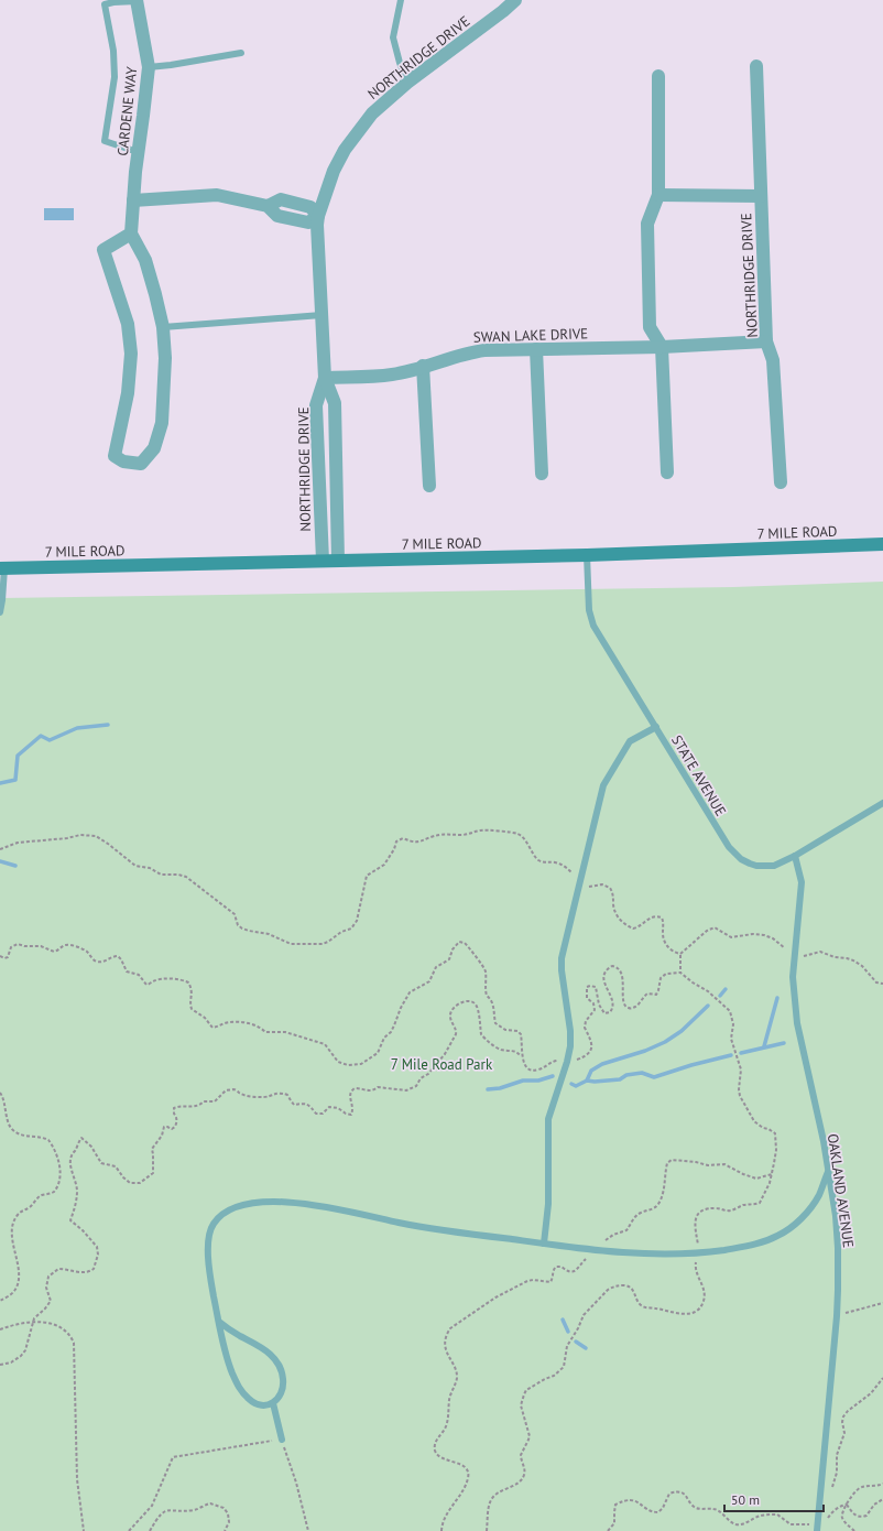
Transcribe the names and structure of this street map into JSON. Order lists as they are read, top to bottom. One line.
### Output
{"streets":{"street":["NORTHRIDGE DRIVE","CARDENE WAY","SWAN LAKE DRIVE","7 MILE ROAD"],"lane":["STATE AVENUE","OAKLAND AVENUE"]},"crossings":[["NORTHRIDGE DRIVE","SWAN LAKE DRIVE"],["NORTHRIDGE DRIVE","7 MILE ROAD"],["7 MILE ROAD","STATE AVENUE"],["STATE AVENUE","OAKLAND AVENUE"]],"parks":["7 Mile Road Park"],"scale_bar":"50 m"}
